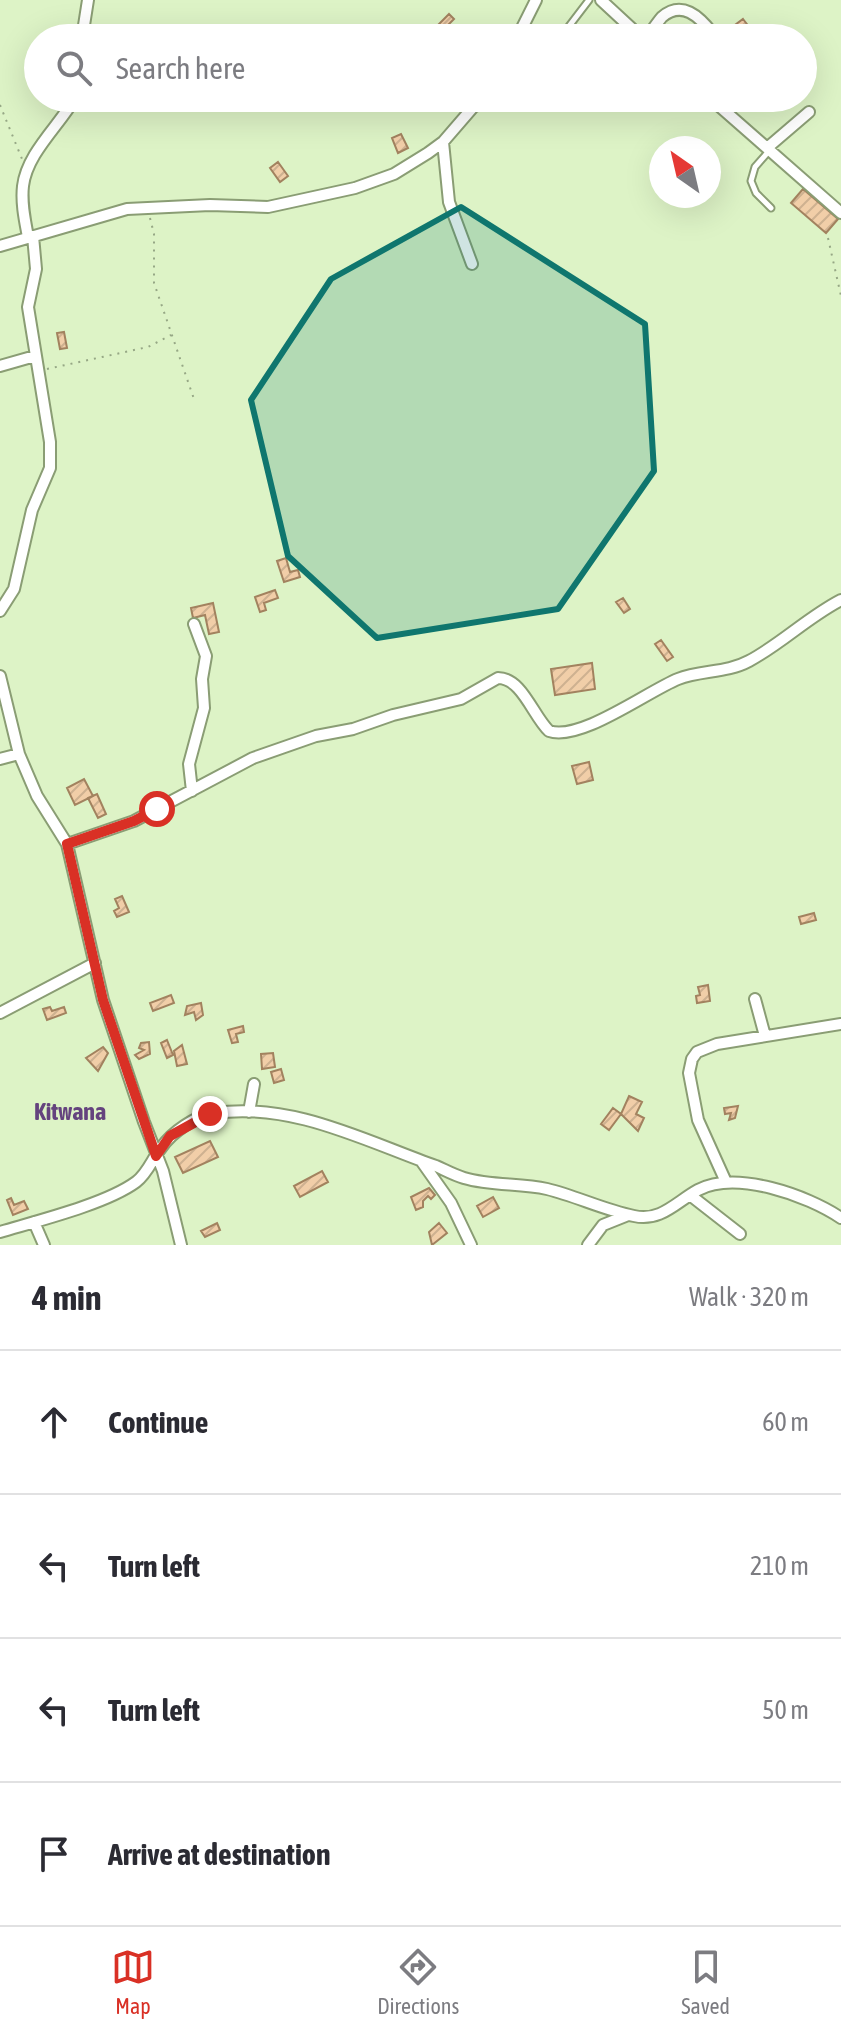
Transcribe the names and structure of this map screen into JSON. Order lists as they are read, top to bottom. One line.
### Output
{"districts":["Kitwana"],"north":"top left","page":{"search":"Search here","heading":["4 min","Walk · 320 m"],"list":[["Continue","60 m"],["Turn left","210 m"],["Turn left","50 m"],"Arrive at destination"],"nav":["Map","Directions","Saved"]}}
